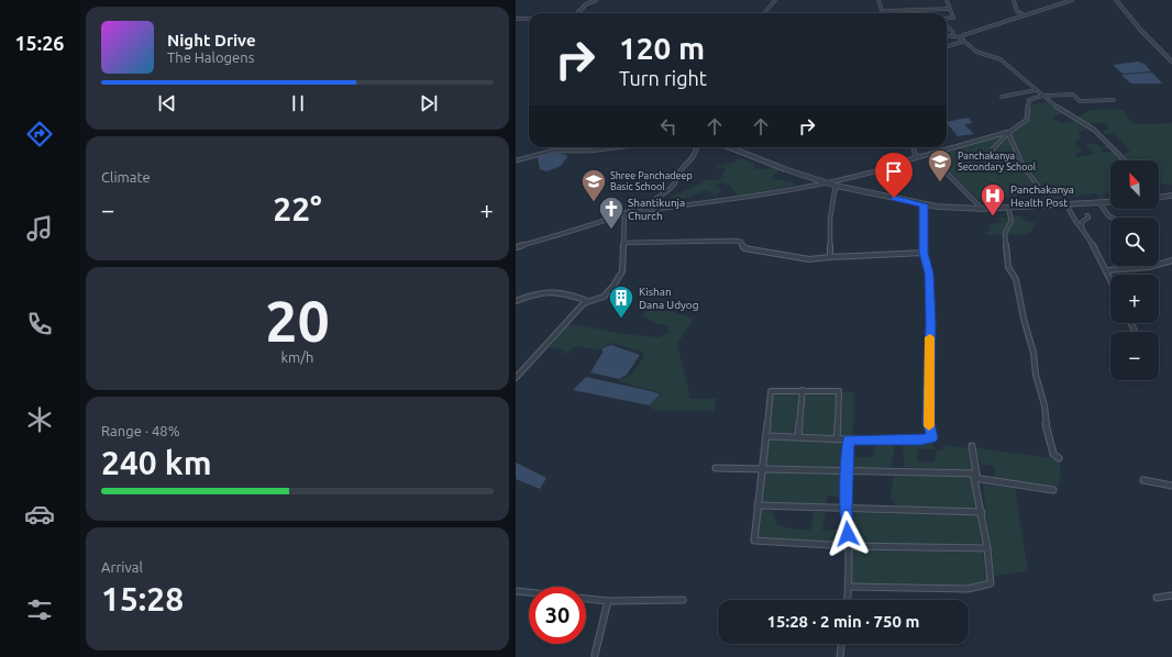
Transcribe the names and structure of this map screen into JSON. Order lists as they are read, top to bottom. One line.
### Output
{"places":{"school or university":["Panchakanya Secondary School","Shree Panchadeep Basic School"],"hospital":["Panchakanya Health Post"],"church":["Shantikunja Church"],"building":["Kishan Dana Udyog"]},"north":"top left","page":{"tabs":"15:26","turn":["120 m","Turn right"],"song":["Night Drive","The Halogens"],"tile":["Climate",["20","km/h"],["Range · 48%","240 km"],["Arrival","15:28"]],"map_buttons":["+","−"],"heat":["−","22°","+"],"limit":"30","trip":"15:28 · 2 min · 750 m"}}
